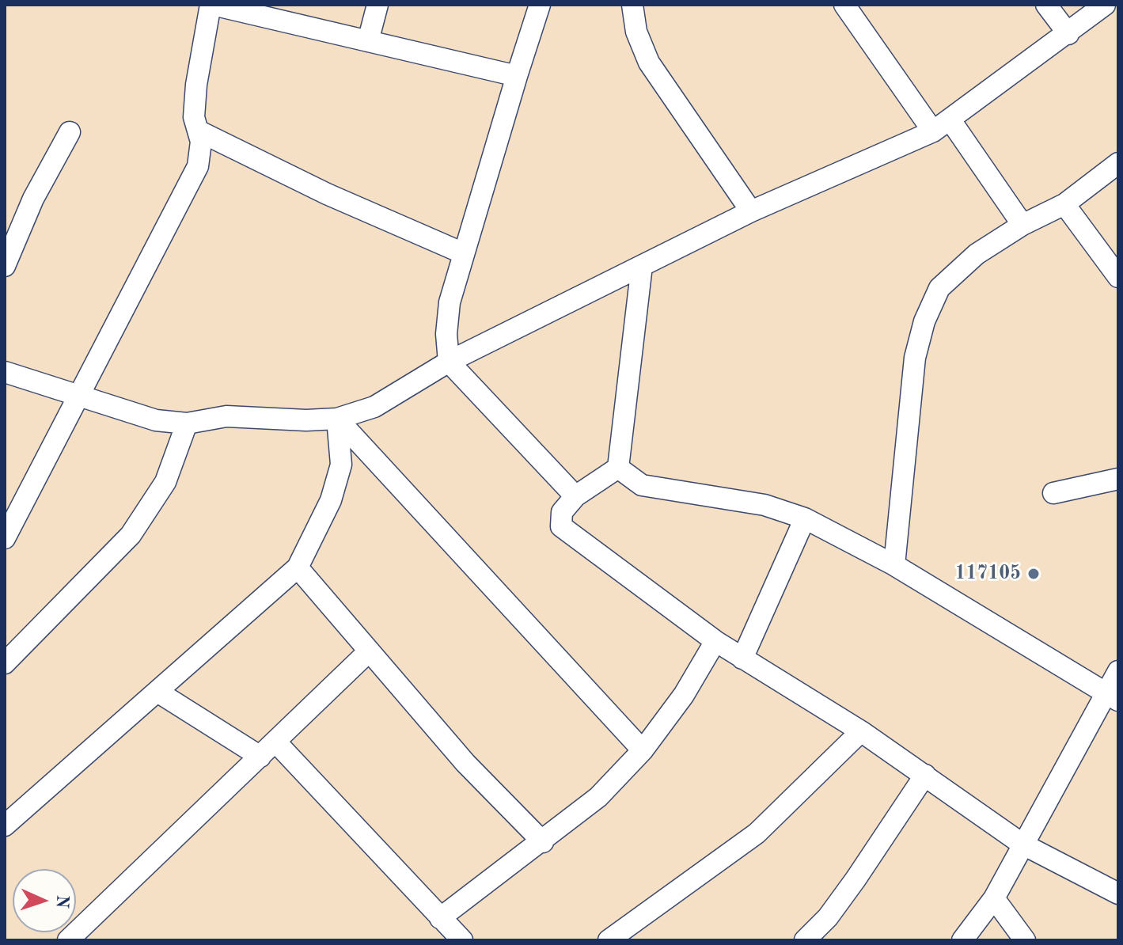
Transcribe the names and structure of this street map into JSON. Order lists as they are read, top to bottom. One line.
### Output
{"places":["117105"],"north":"right"}
